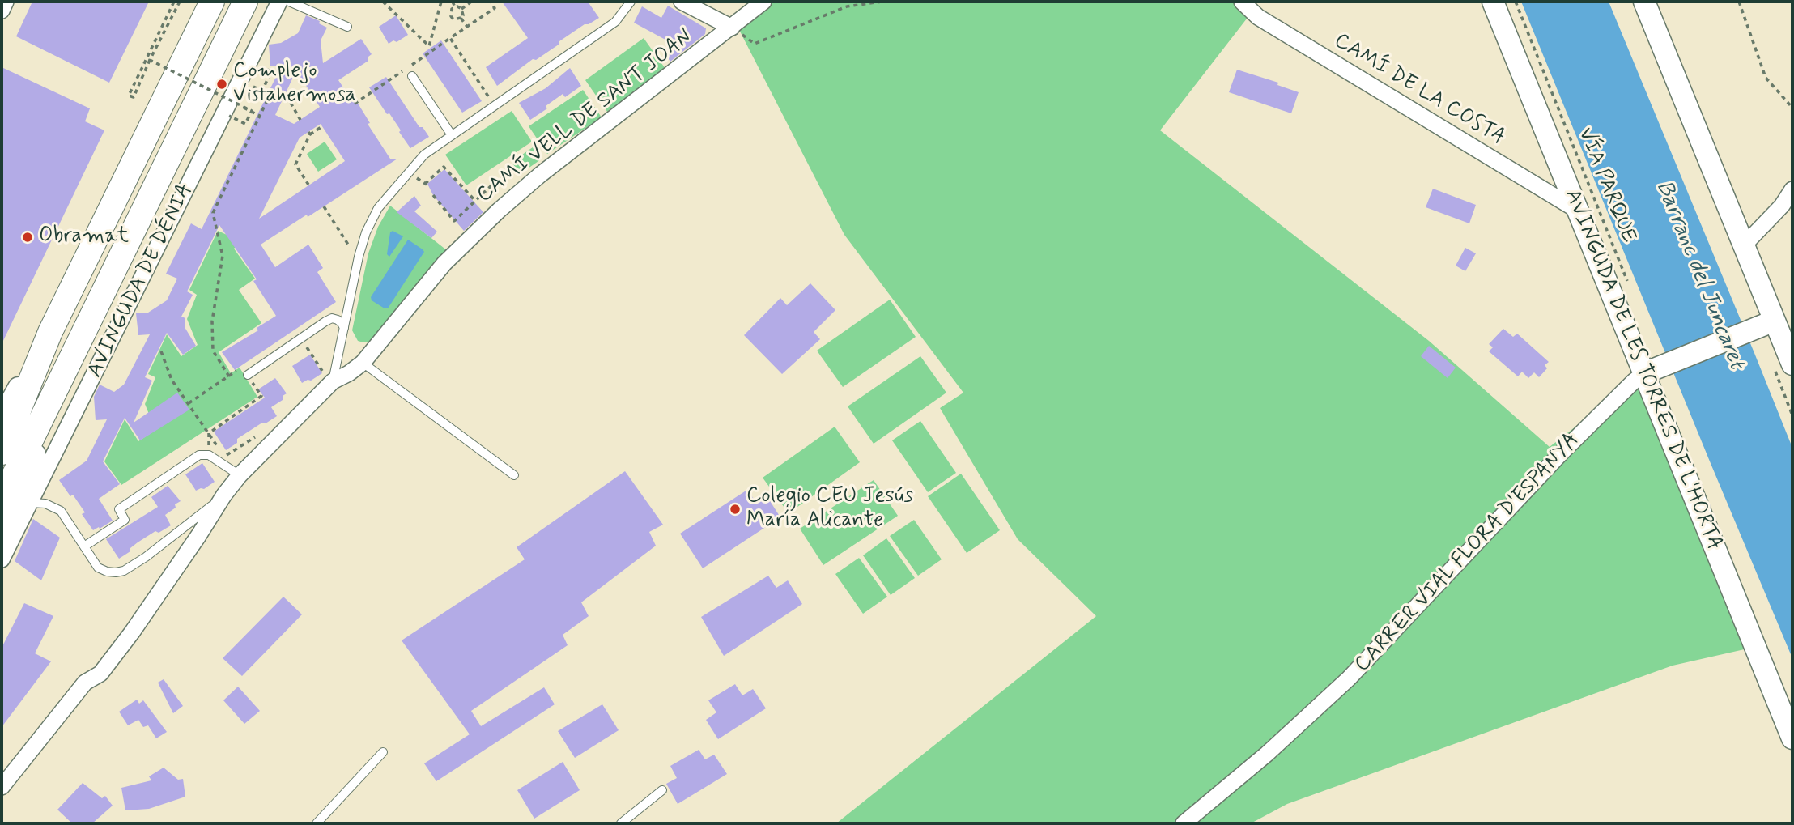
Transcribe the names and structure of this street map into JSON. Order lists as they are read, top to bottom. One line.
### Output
{"streets":{"main road":["AVINGUDA DE DÉNIA","AVINGUDA DE LES TORRES DE L'HORTA","CARRER VIAL FLORA D'ESPANYA"],"street":["CAMÍ DE LA COSTA","CAMÍ VELL DE SANT JOAN"],"path":["VÍA PARQUE"]},"crossings":[["CAMÍ DE LA COSTA","AVINGUDA DE LES TORRES DE L'HORTA"],["AVINGUDA DE LES TORRES DE L'HORTA","CARRER VIAL FLORA D'ESPANYA"]],"water":["Barranc del Juncaret"],"places":["Complejo Vistahermosa","Obramat","Colegio CEU Jesús María Alicante"]}
